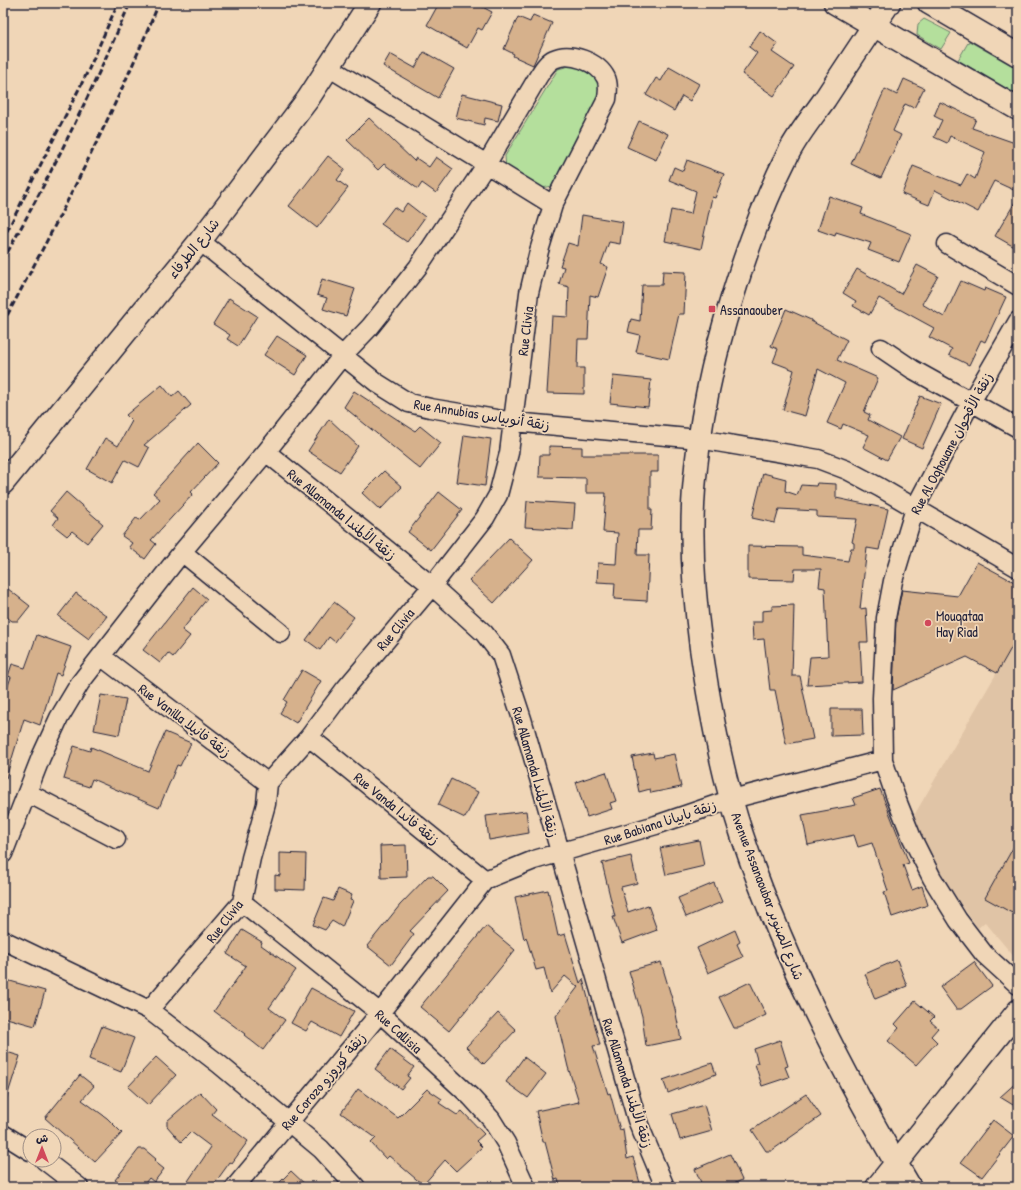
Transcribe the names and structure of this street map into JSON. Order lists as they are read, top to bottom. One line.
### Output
{"streets":{"street":["شارع الطرفاء","Rue Clivia","Rue Annubias زنقة أنوبياس","Rue Al Oqhouane زنقة الأقحوان","Rue Allamanda زنقة الألمندا","Rue Vanilla زنقة فانيلا","Rue Vanda زنقة فاندا","Rue Babiana زنقة بابيانا","Avenue Assanaoubar شارع الصنوبر","Rue Callisia","Rue Corozo زنقة كوروزو"]},"crossings":[["شارع الطرفاء","Rue Annubias زنقة أنوبياس"],["Rue Clivia","Rue Annubias زنقة أنوبياس"],["Rue Clivia","Rue Allamanda زنقة الألمندا"],["Rue Clivia","Rue Vanilla زنقة فانيلا"],["Rue Clivia","Rue Vanda زنقة فاندا"],["Rue Clivia","Rue Callisia"],["Rue Annubias زنقة أنوبياس","Rue Al Oqhouane زنقة الأقحوان"],["Rue Annubias زنقة أنوبياس","Avenue Assanaoubar شارع الصنوبر"],["Rue Al Oqhouane زنقة الأقحوان","Rue Babiana زنقة بابيانا"],["Rue Allamanda زنقة الألمندا","Rue Babiana زنقة بابيانا"],["Rue Vanda زنقة فاندا","Rue Babiana زنقة بابيانا"],["Rue Vanda زنقة فاندا","Rue Corozo زنقة كوروزو"],["Rue Babiana زنقة بابيانا","Avenue Assanaoubar شارع الصنوبر"],["Rue Babiana زنقة بابيانا","Rue Corozo زنقة كوروزو"],["Rue Callisia","Rue Corozo زنقة كوروزو"]],"places":{"transit":["Assanaouber"],"other":["Mouqataa Hay Riad"]},"north":"top"}
